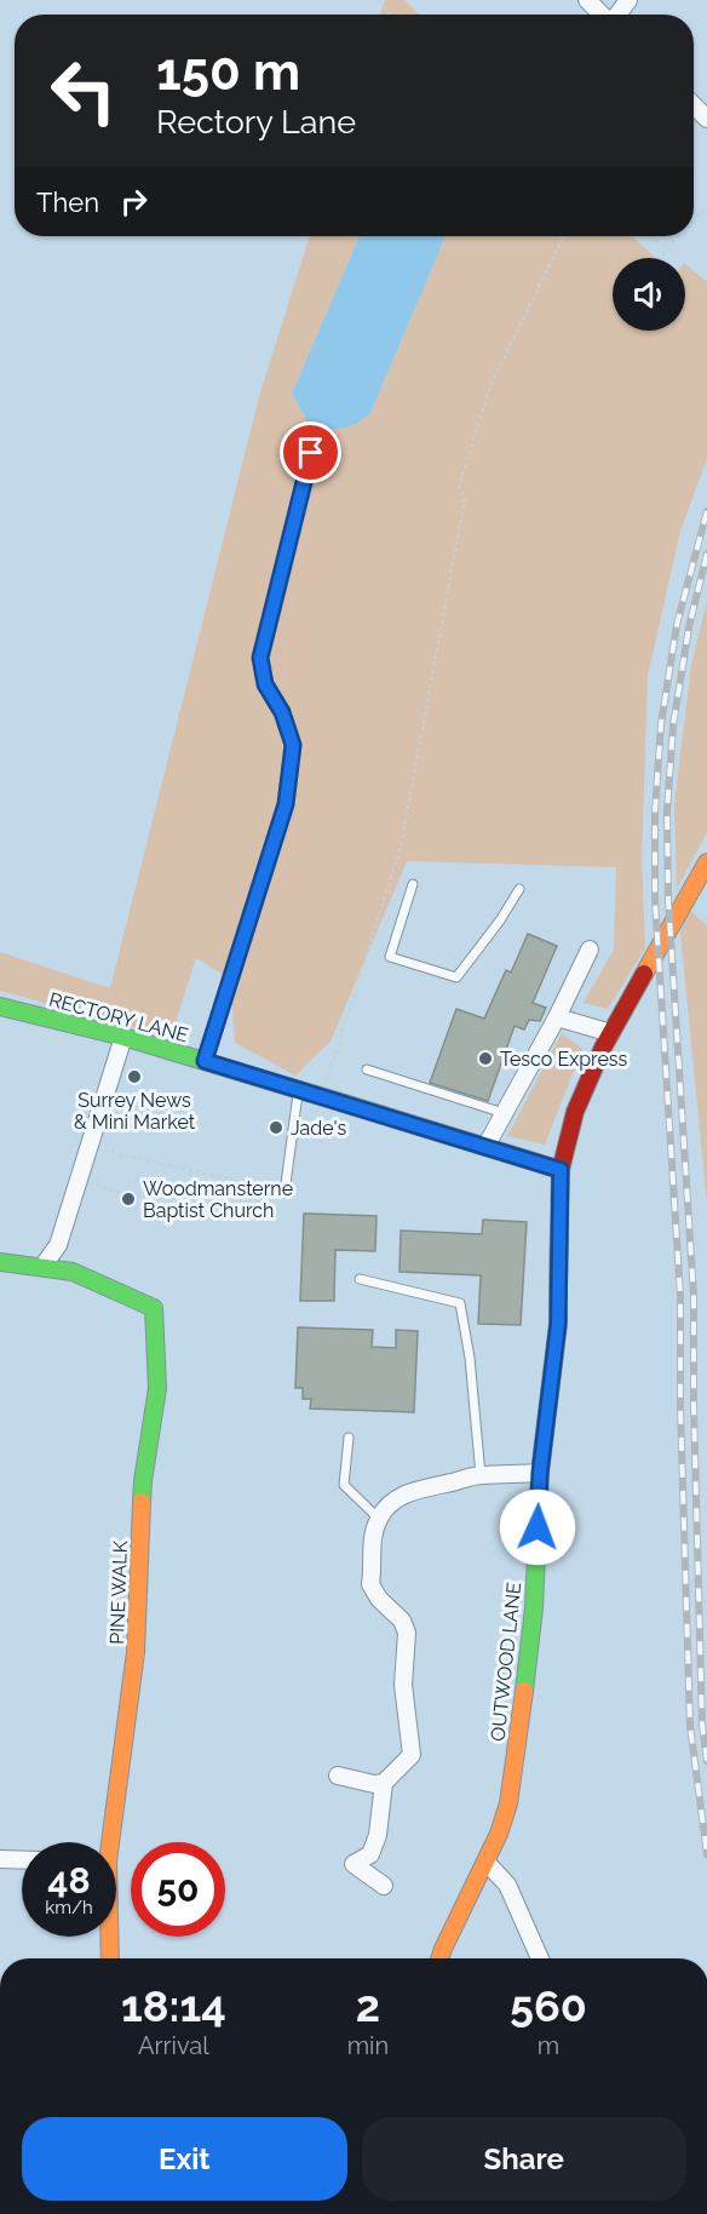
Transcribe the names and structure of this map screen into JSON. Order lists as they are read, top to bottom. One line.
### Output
{"streets":{"main road":["RECTORY LANE","PINE WALK","OUTWOOD LANE"]},"crossings":[["RECTORY LANE","OUTWOOD LANE"]],"places":["Tesco Express","Surrey News & Mini Market","Jade's","Woodmansterne Baptist Church"],"page":{"turn":["150 m","Rectory Lane"],"then":"Then","speed":"48 km/h","limit":"50","eta":["18:14","Arrival","2","min","560","m"],"buttons":["Exit","Share"]}}
